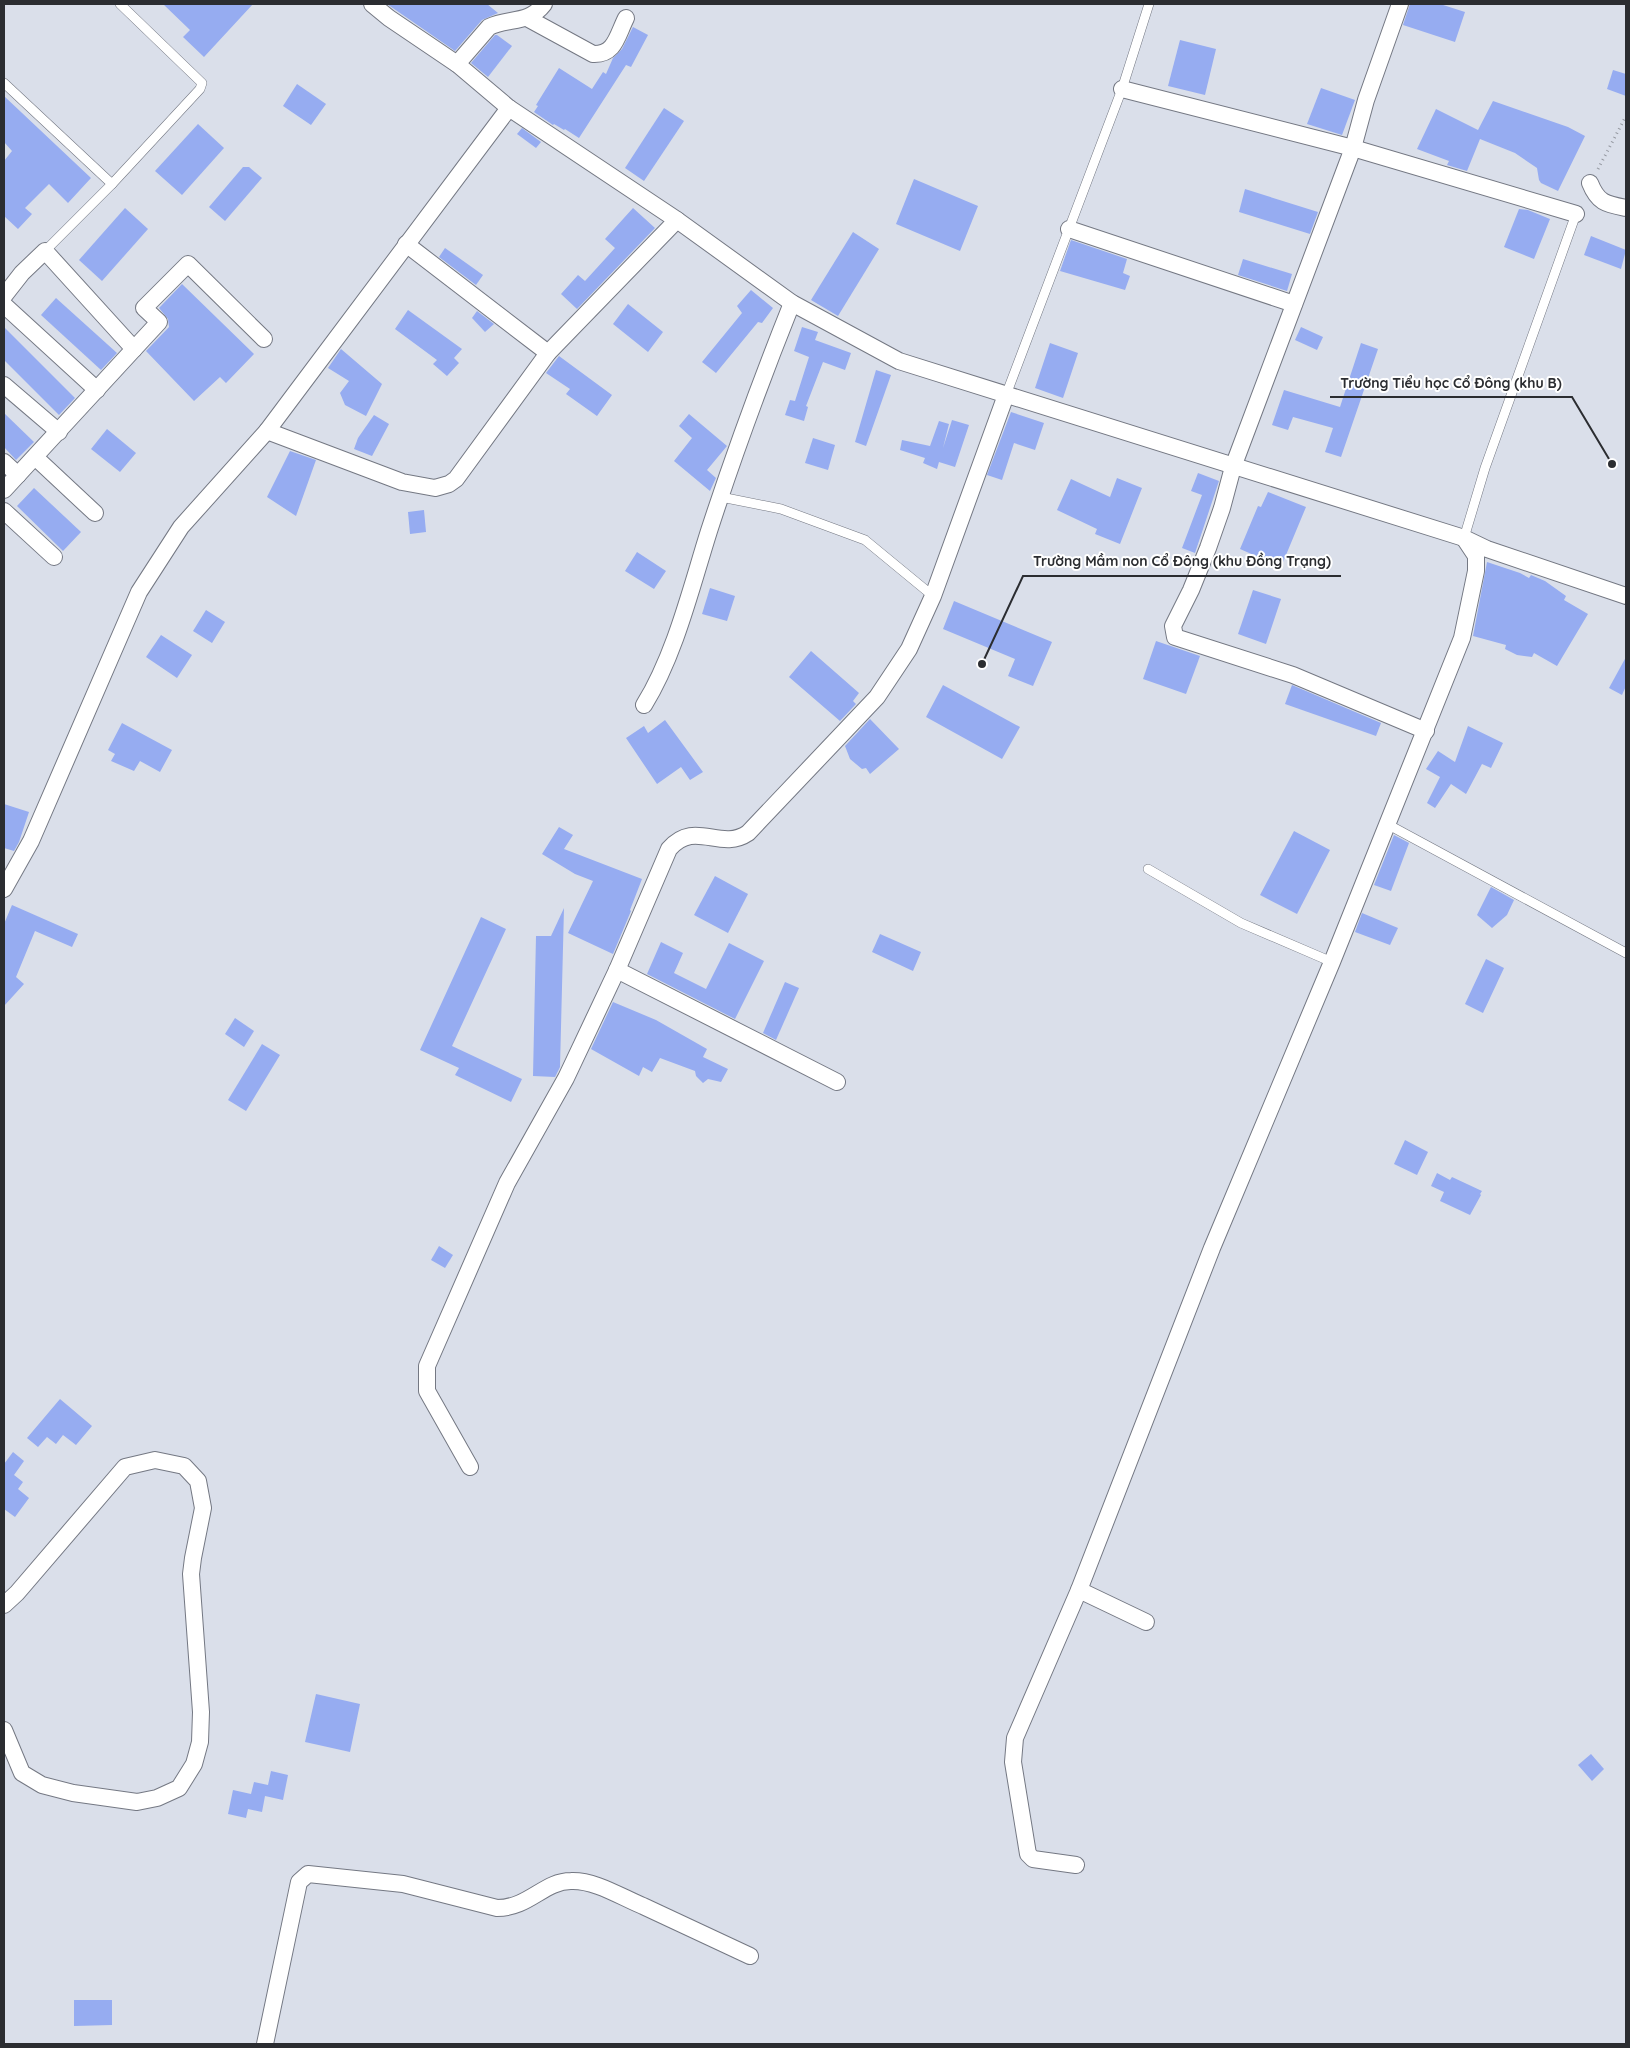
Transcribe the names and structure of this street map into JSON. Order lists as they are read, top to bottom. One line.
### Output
{"places":["Trường Tiểu học Cổ Đông (khu B)","Trường Mầm non Cổ Đông (khu Đồng Trạng)"]}
